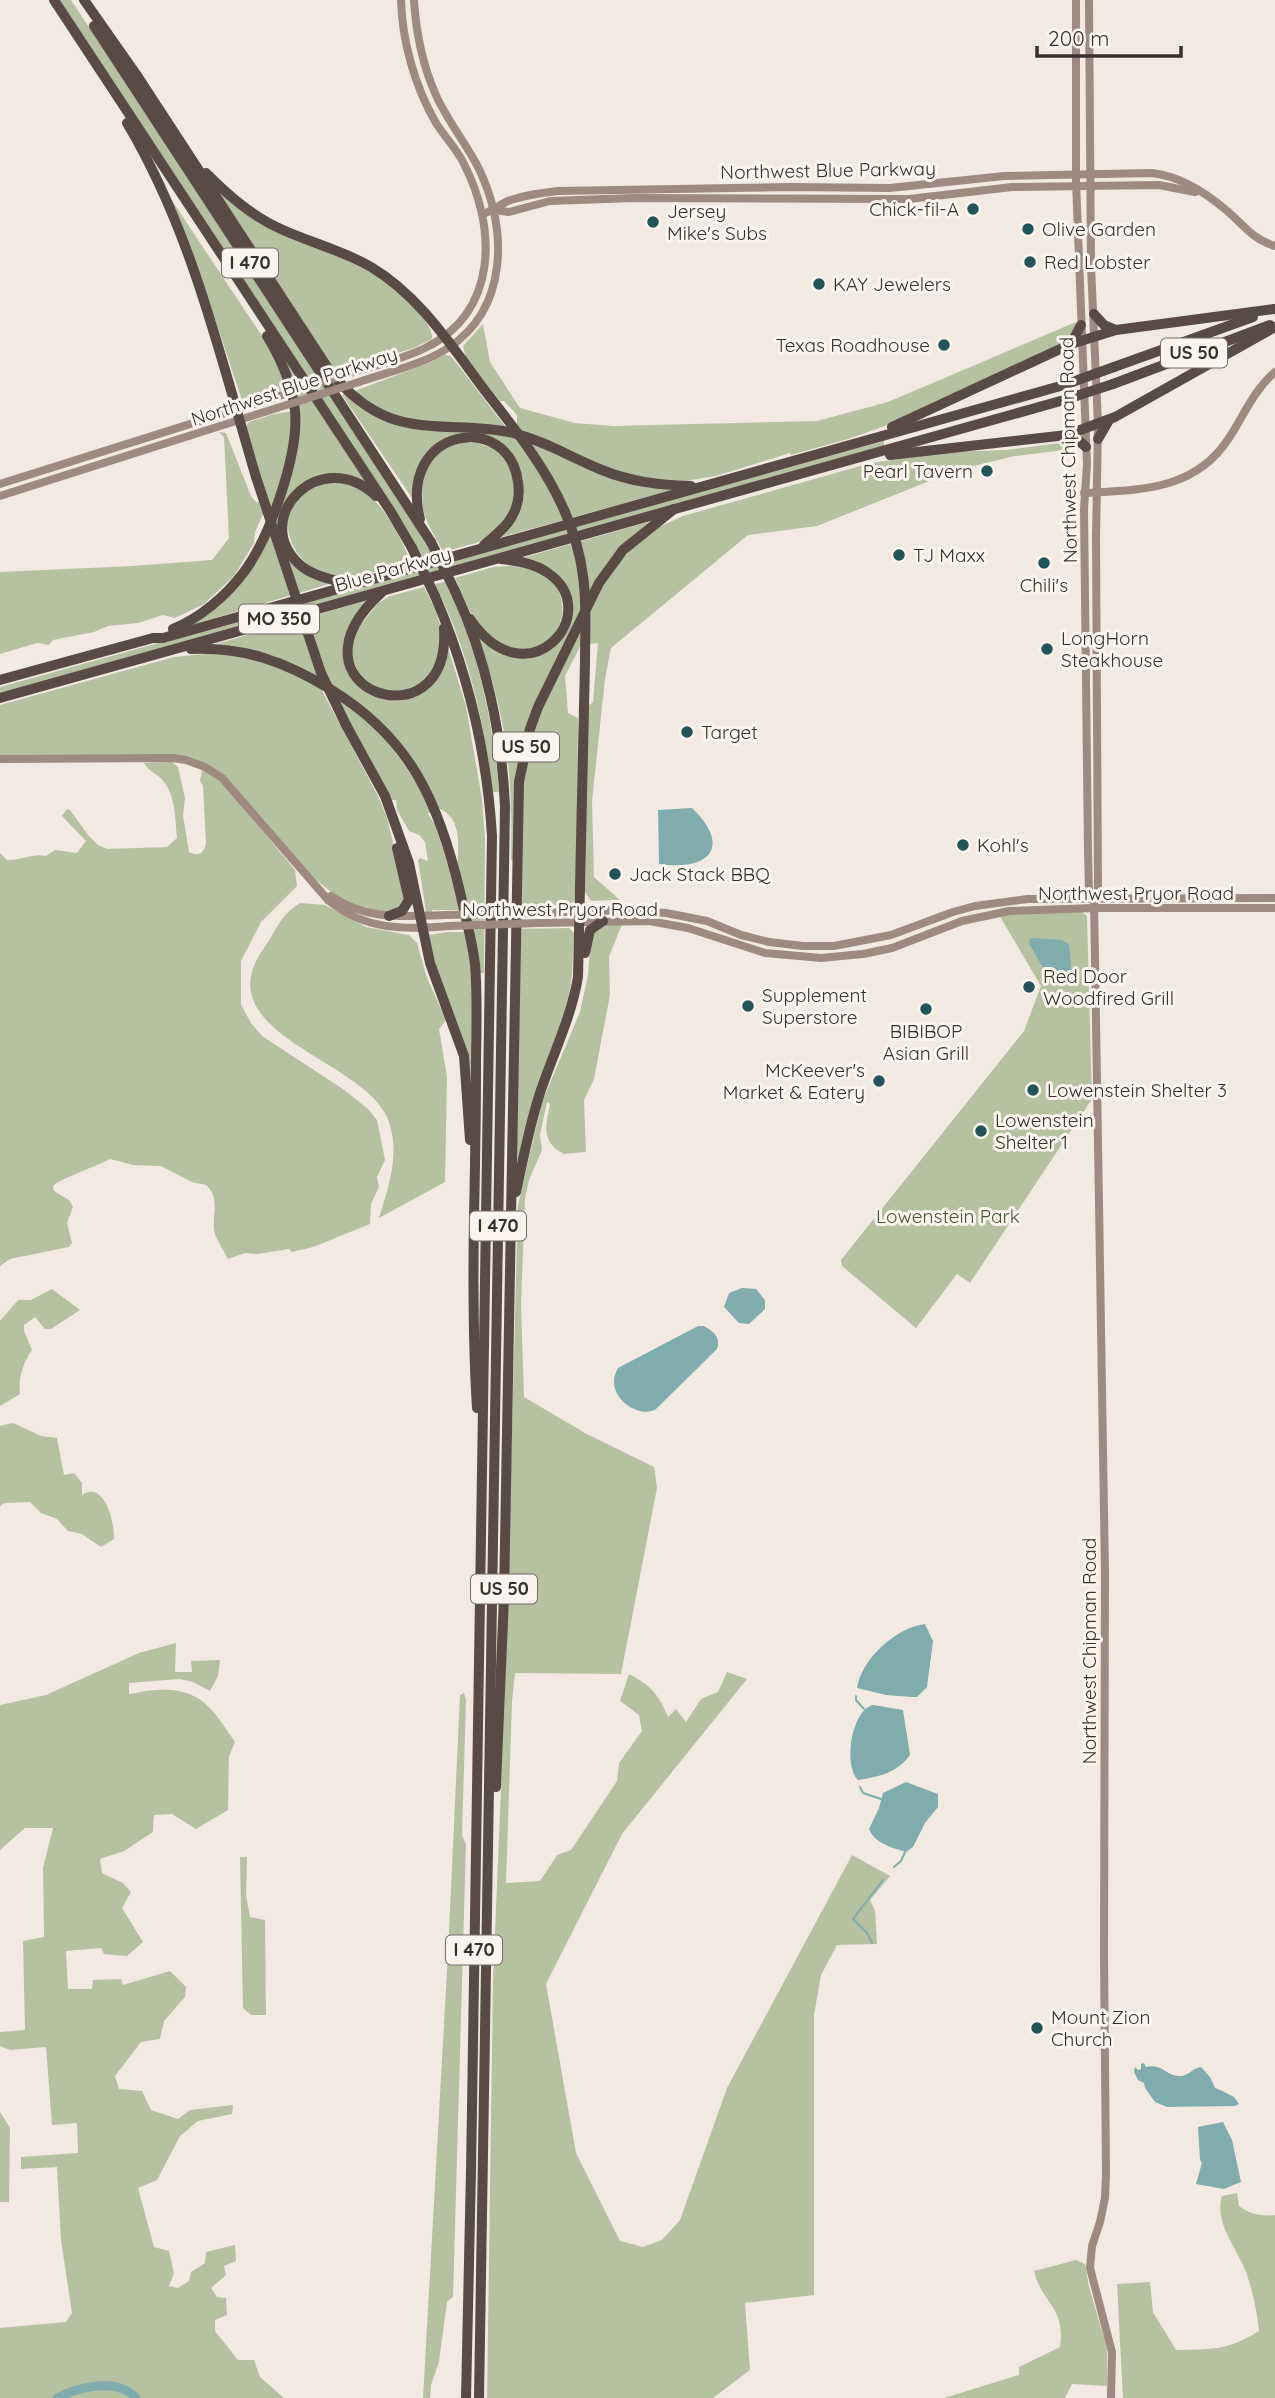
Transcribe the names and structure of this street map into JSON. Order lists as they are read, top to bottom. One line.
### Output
{"streets":{"highway":["I 470","US 50","Blue Parkway","MO 350"],"main road":["Northwest Blue Parkway","Northwest Chipman Road","Northwest Pryor Road"]},"crossings":[["Northwest Blue Parkway","Northwest Chipman Road"],["I 470","US 50"],["US 50","Blue Parkway"],["Northwest Chipman Road","Northwest Pryor Road"]],"parks":["Lowenstein Park"],"places":["Chick-fil-A","Jersey Mike's Subs","Olive Garden","Red Lobster","KAY Jewelers","Texas Roadhouse","Pearl Tavern","TJ Maxx","Chili's","LongHorn Steakhouse","Target","Kohl's","Jack Stack BBQ","Red Door Woodfired Grill","Supplement Superstore","BIBIBOP Asian Grill","McKeever's Market & Eatery","Lowenstein Shelter 3","Lowenstein Shelter 1","Mount Zion Church"],"scale_bar":"200 m"}
